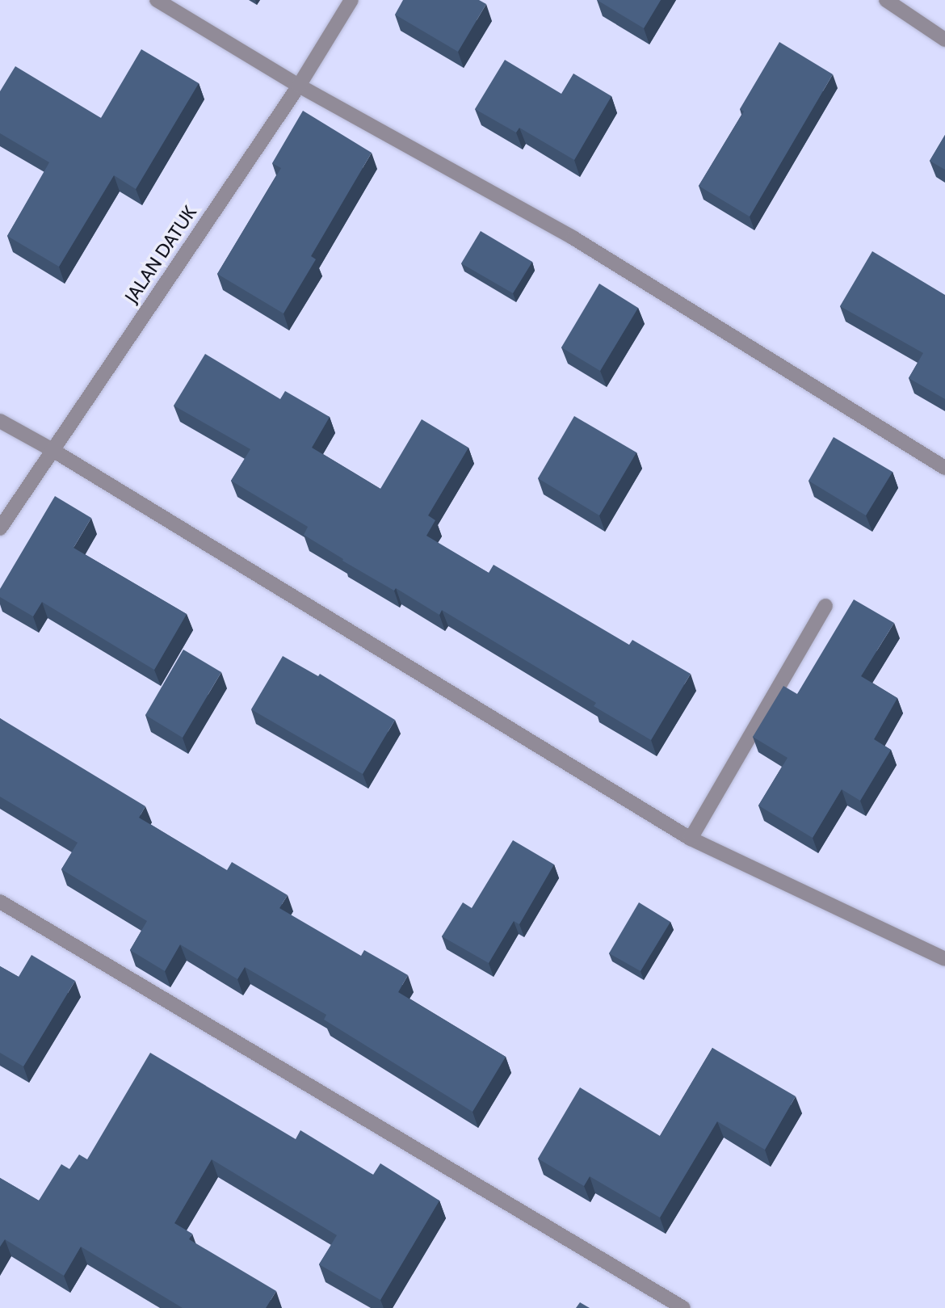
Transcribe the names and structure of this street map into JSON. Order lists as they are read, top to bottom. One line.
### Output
{"streets":{"street":["JALAN DATUK"]}}
